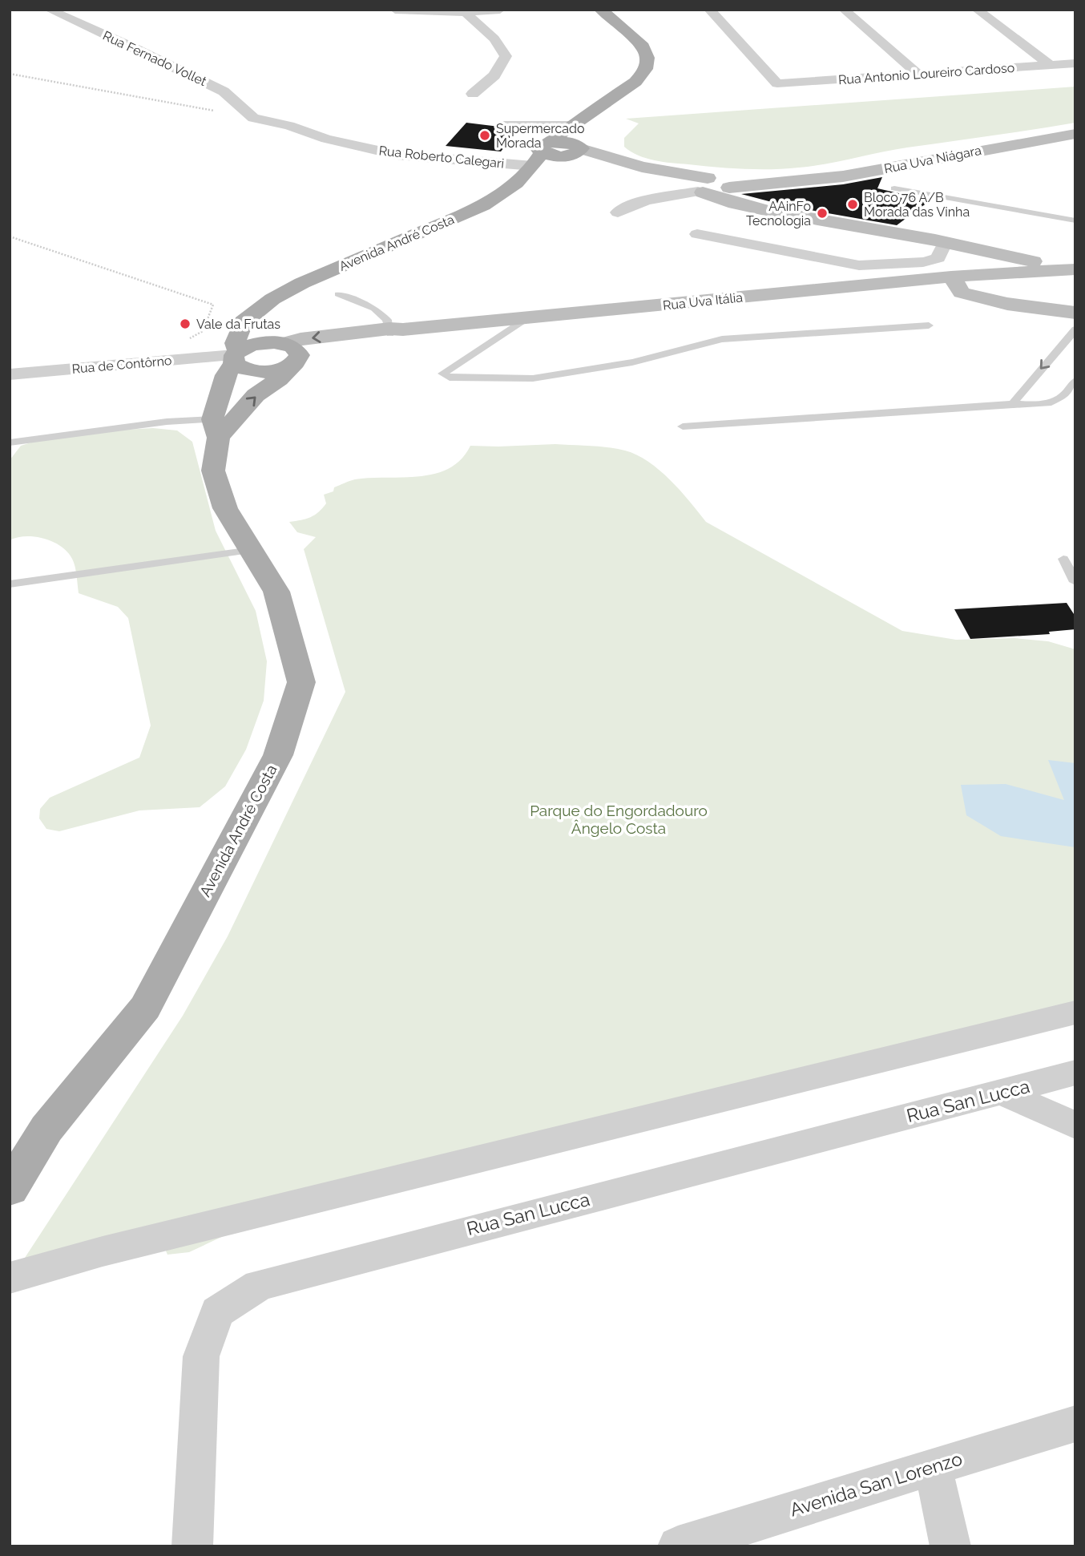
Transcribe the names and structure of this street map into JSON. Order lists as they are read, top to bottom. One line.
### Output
{"streets":{"main road":["Avenida André Costa"],"street":["Rua Fernado Vollet","Rua Antonio Loureiro Cardoso","Rua Roberto Calegari","Rua Uva Niágara","Rua Uva Itália","Rua de Contôrno","Rua San Lucca","Avenida San Lorenzo"]},"crossings":[["Rua Fernado Vollet","Rua Roberto Calegari"],["Rua Roberto Calegari","Rua Uva Niágara"],["Rua Roberto Calegari","Avenida André Costa"],["Rua Uva Niágara","Avenida André Costa"],["Rua Uva Niágara","Rua Uva Itália"],["Avenida André Costa","Rua de Contôrno"]],"parks":["Parque do Engordadouro Ângelo Costa"],"places":["Supermercado Morada","Bloco 76 A/B Morada das Vinha","AAinFo Tecnologia","Vale da Frutas"]}
